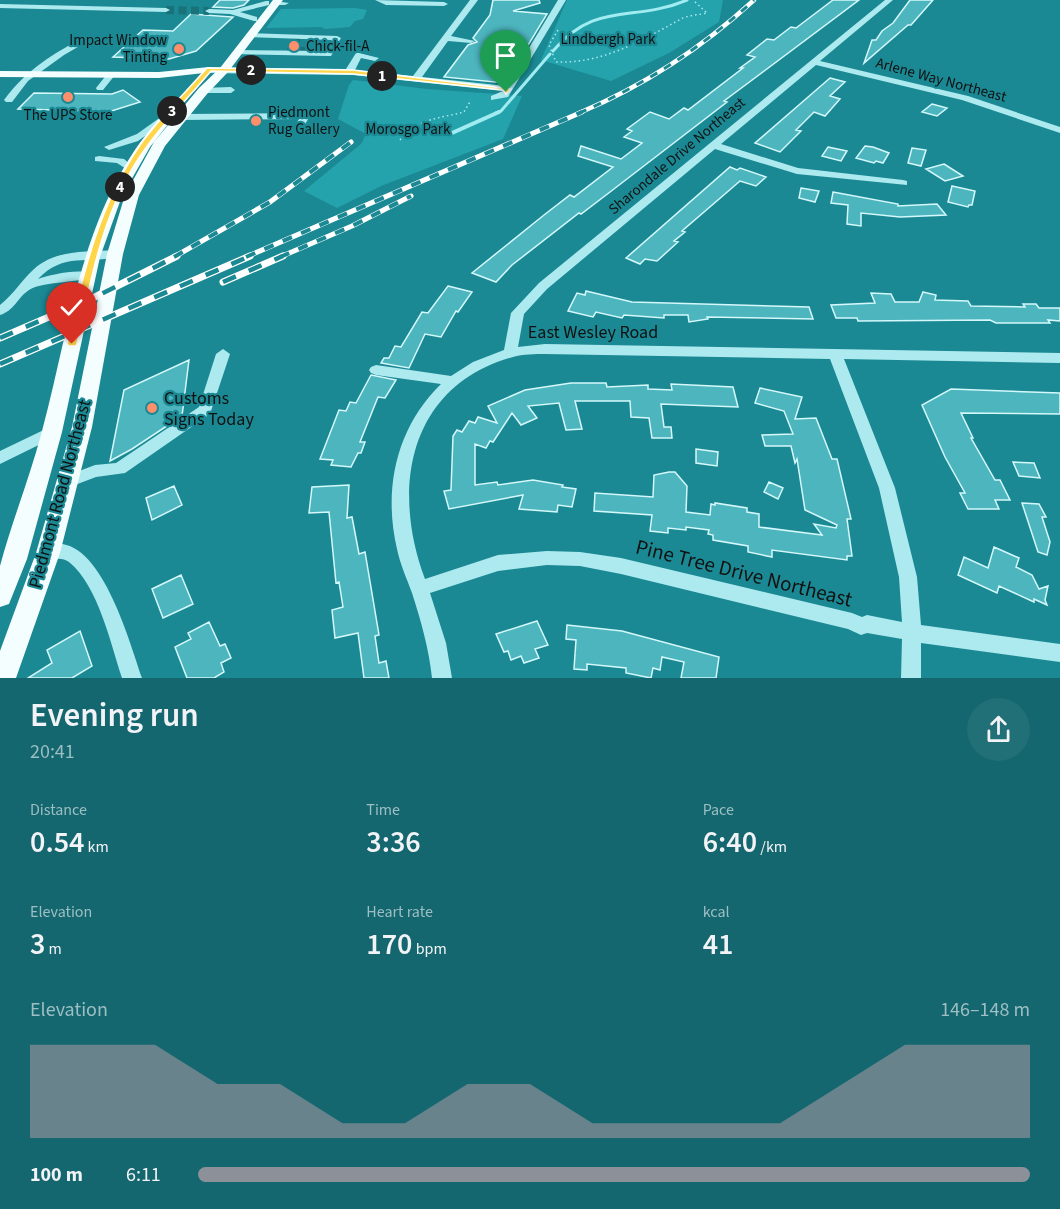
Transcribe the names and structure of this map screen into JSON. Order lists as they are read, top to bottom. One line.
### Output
{"streets":{"main road":["Piedmont Road Northeast"],"street":["Arlene Way Northeast","Sharondale Drive Northeast","East Wesley Road","Pine Tree Drive Northeast"]},"crossings":[["Arlene Way Northeast","Sharondale Drive Northeast"],["Sharondale Drive Northeast","East Wesley Road"],["East Wesley Road","Pine Tree Drive Northeast"]],"parks":["Lindbergh Park","Morosgo Park"],"places":["Chick-fil-A","Impact Window Tinting","The UPS Store","Piedmont Rug Gallery","Customs Signs Today"],"page":{"pins":["2","1","3","4"],"heading":["Evening run","20:41"],"stats":[["Distance","0.54 km"],["Time","3:36"],["Pace","6:40 /km"],["Elevation","3 m"],["Heart rate","170 bpm"],["kcal","41"]],"chart":["Elevation","146–148 m"],"list":[{"name":"100 m","note":"6:11"}]}}
